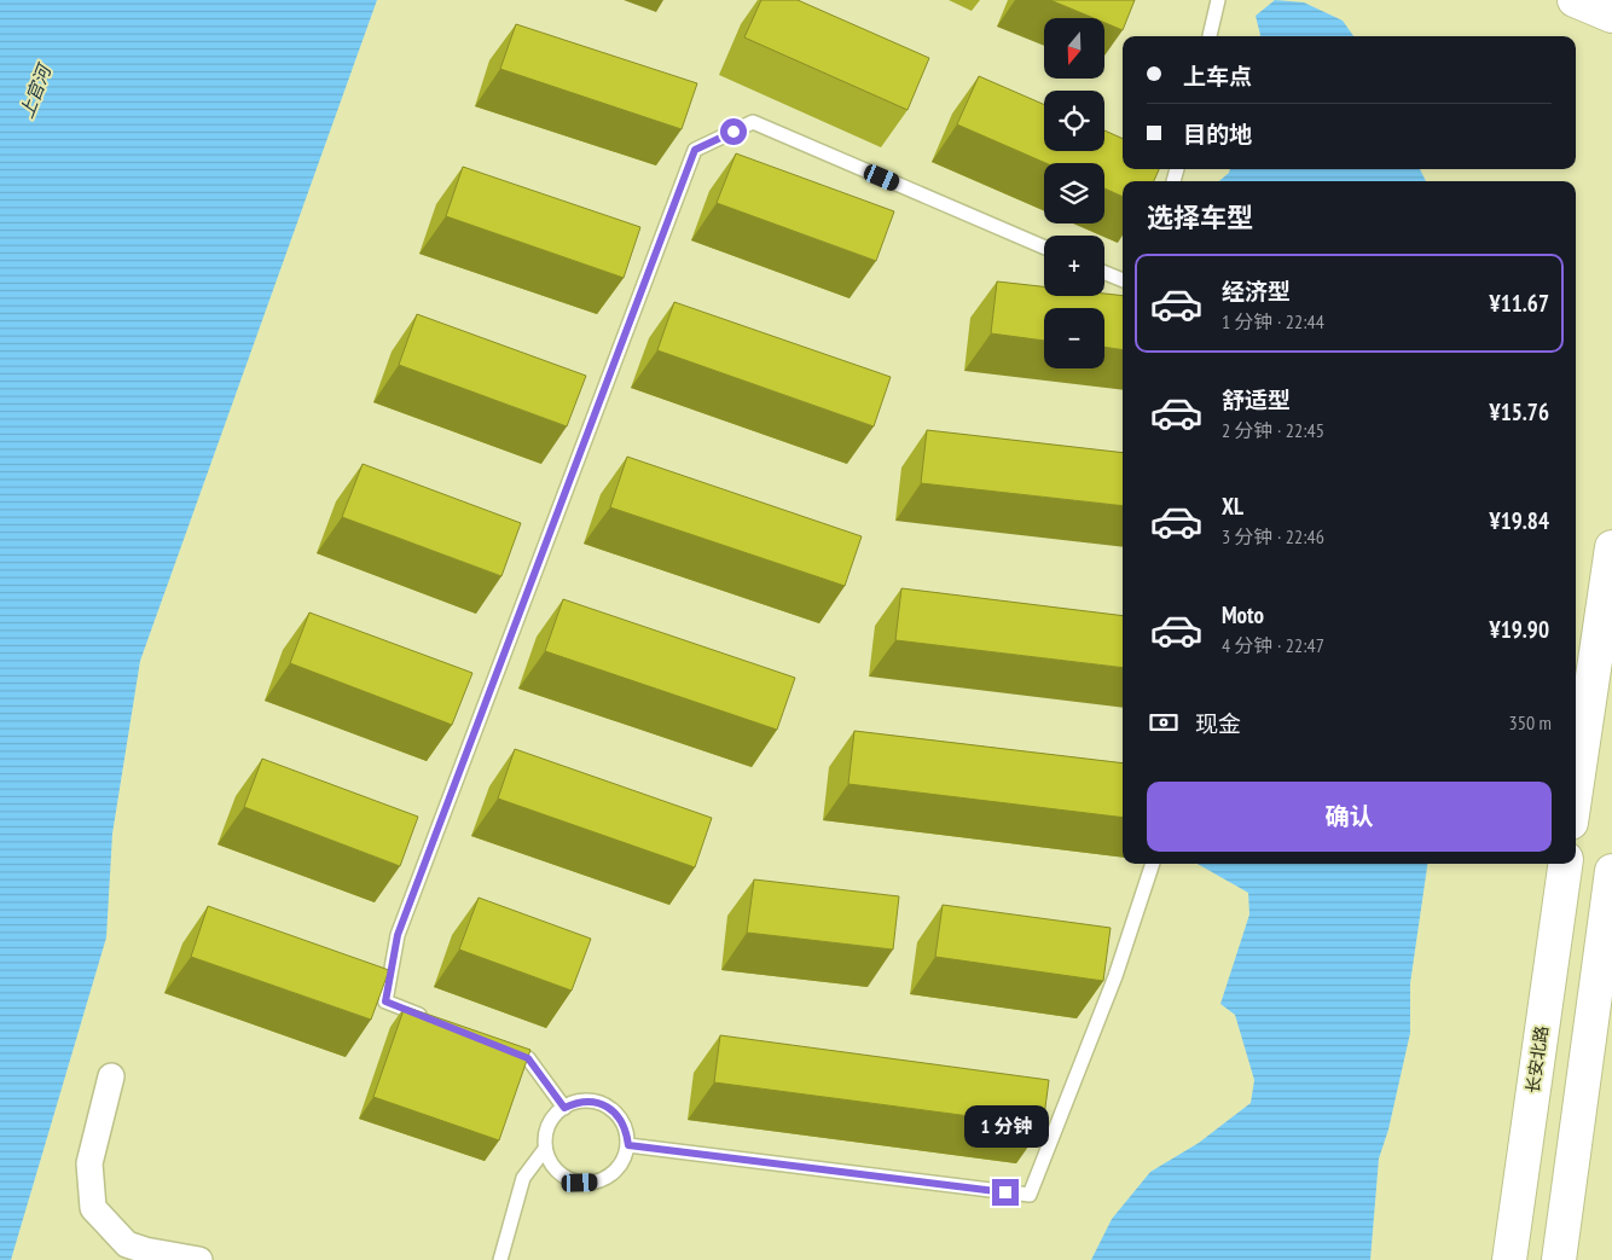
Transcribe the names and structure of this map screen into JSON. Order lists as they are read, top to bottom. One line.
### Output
{"streets":{"main road":["长安北路"]},"water":["上官河"],"north":"bottom","page":{"map_buttons":["+","−"],"banner":["上车点","目的地"],"heading":"选择车型","list":[{"name":"经济型","note":"1 分钟 · 22:44","value":"¥11.67"},{"name":"舒适型","note":"2 分钟 · 22:45","value":"¥15.76"},{"name":"XL","note":"3 分钟 · 22:46","value":"¥19.84"},{"name":"Moto","note":"4 分钟 · 22:47","value":"¥19.90"}],"pay":["现金","350 m"],"buttons":"确认","bubble":"1 分钟"}}
